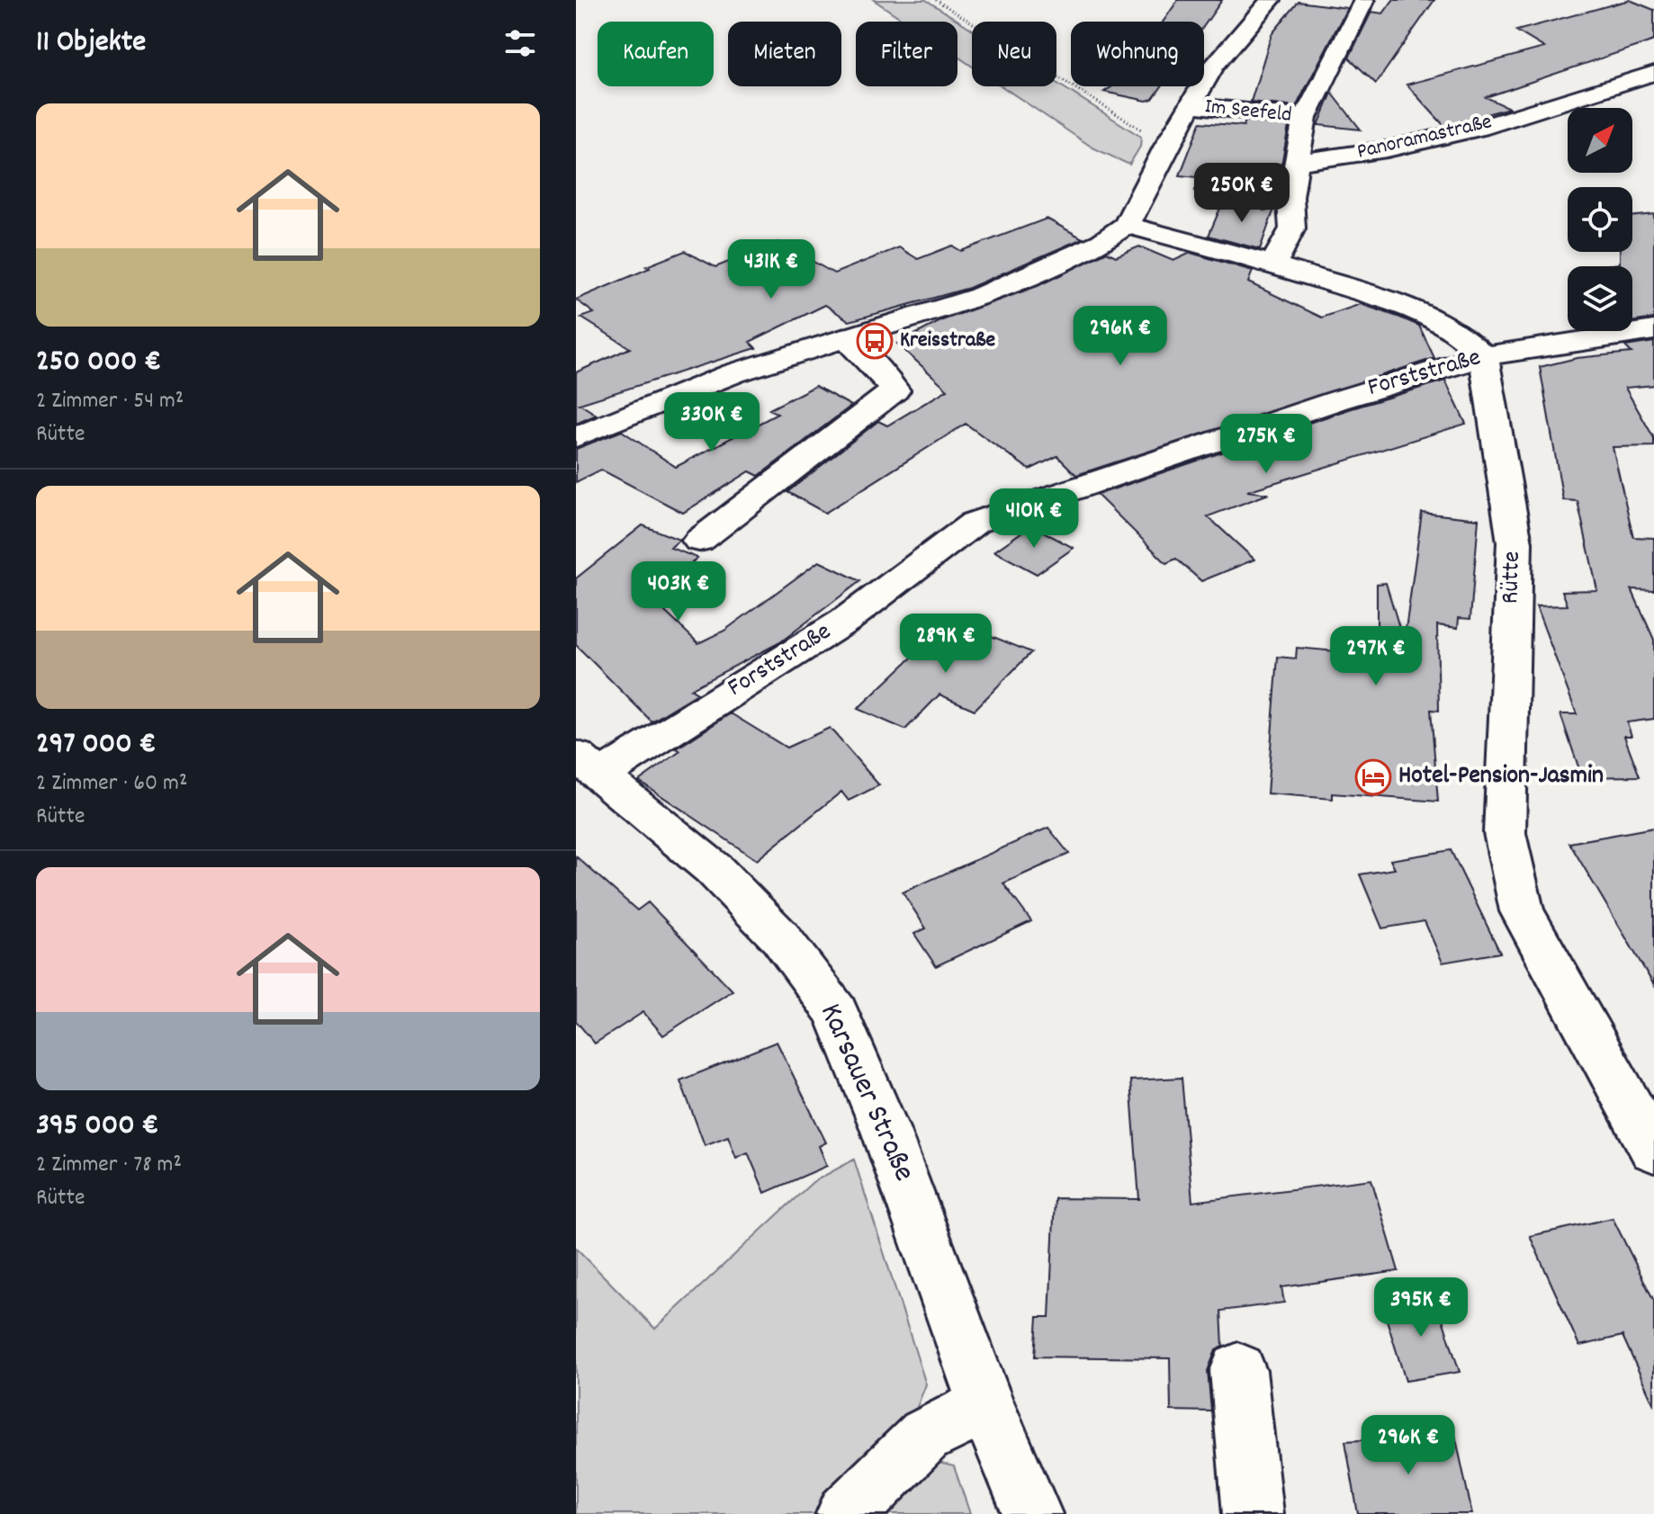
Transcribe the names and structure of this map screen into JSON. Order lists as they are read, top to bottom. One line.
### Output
{"streets":{"street":["Im Seefeld","Panoramastraße","Forststraße","Rütte","Karsauer Straße"]},"crossings":[["Im Seefeld","Panoramastraße"],["Forststraße","Rütte"],["Forststraße","Karsauer Straße"]],"places":{"bus stop":["Kreisstraße"],"hotel":["Hotel-Pension-Jasmin"]},"north":"top right","page":{"heading":"11 Objekte","chip":["Kaufen","Mieten","Filter","Neu","Wohnung"],"list":[{"name":"250 000 €","note":"2 Zimmer · 54 m² · Rütte"},{"name":"297 000 €","note":"2 Zimmer · 60 m² · Rütte"},{"name":"395 000 €","note":"2 Zimmer · 78 m² · Rütte"}],"price":["250K €","431K €","296K €","330K €","275K €","410K €","403K €","289K €","297K €","395K €","296K €"]}}
